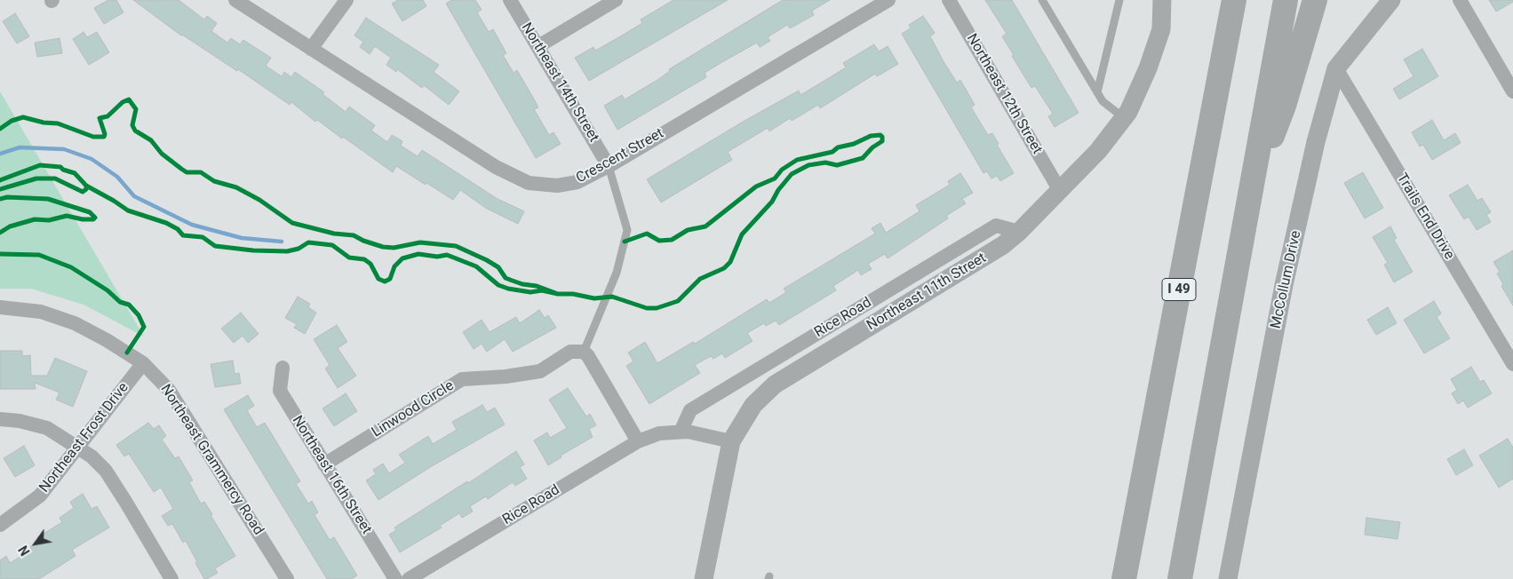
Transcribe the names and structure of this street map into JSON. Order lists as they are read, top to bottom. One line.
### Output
{"streets":{"highway":["I 49"],"street":["Northeast 14th Street","Northeast 12th Street","Crescent Street","Trails End Drive","McCollum Drive","Northeast 11th Street","Rice Road","Linwood Circle","Northeast Frost Drive","Northeast Grammercy Road","Northeast 16th Street"]},"crossings":[["Northeast 14th Street","Crescent Street"],["Northeast 12th Street","Northeast 11th Street"],["Trails End Drive","McCollum Drive"],["Northeast 11th Street","Rice Road"],["Linwood Circle","Northeast 16th Street"],["Northeast Frost Drive","Northeast Grammercy Road"]],"north":"bottom left"}
